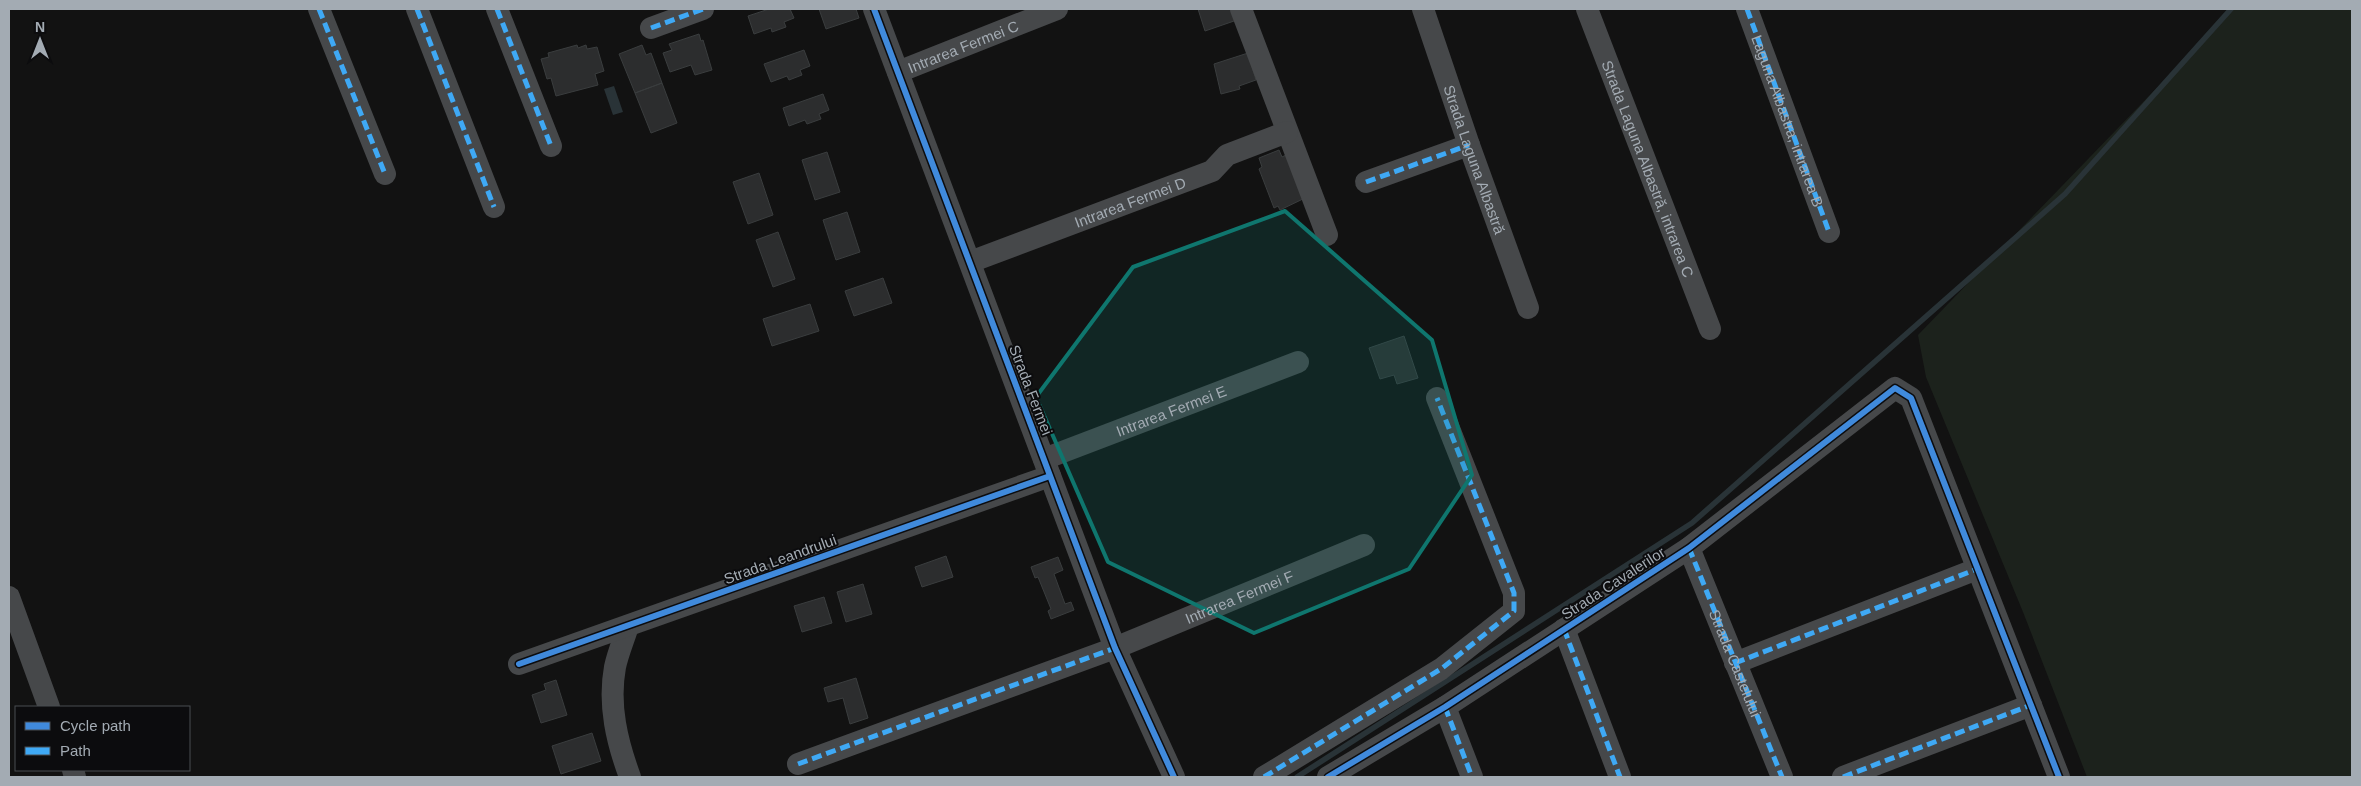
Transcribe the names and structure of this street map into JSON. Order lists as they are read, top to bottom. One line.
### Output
{"streets":{"street":["Intrarea Fermei C","Laguna Albastra, intrarea B","Strada Laguna Albastră","Strada Laguna Albastră, intrarea C","Intrarea Fermei D","Strada Fermei","Intrarea Fermei E","Strada Leandrului","Strada Cavalerilor","Intrarea Fermei F","Strada Castelului"]},"crossings":[["Intrarea Fermei C","Strada Fermei"],["Intrarea Fermei D","Strada Fermei"],["Strada Fermei","Intrarea Fermei E"],["Strada Fermei","Strada Leandrului"],["Strada Fermei","Intrarea Fermei F"],["Intrarea Fermei E","Strada Leandrului"],["Strada Cavalerilor","Strada Castelului"]],"legend":["Cycle path","Path"],"north":"top"}
